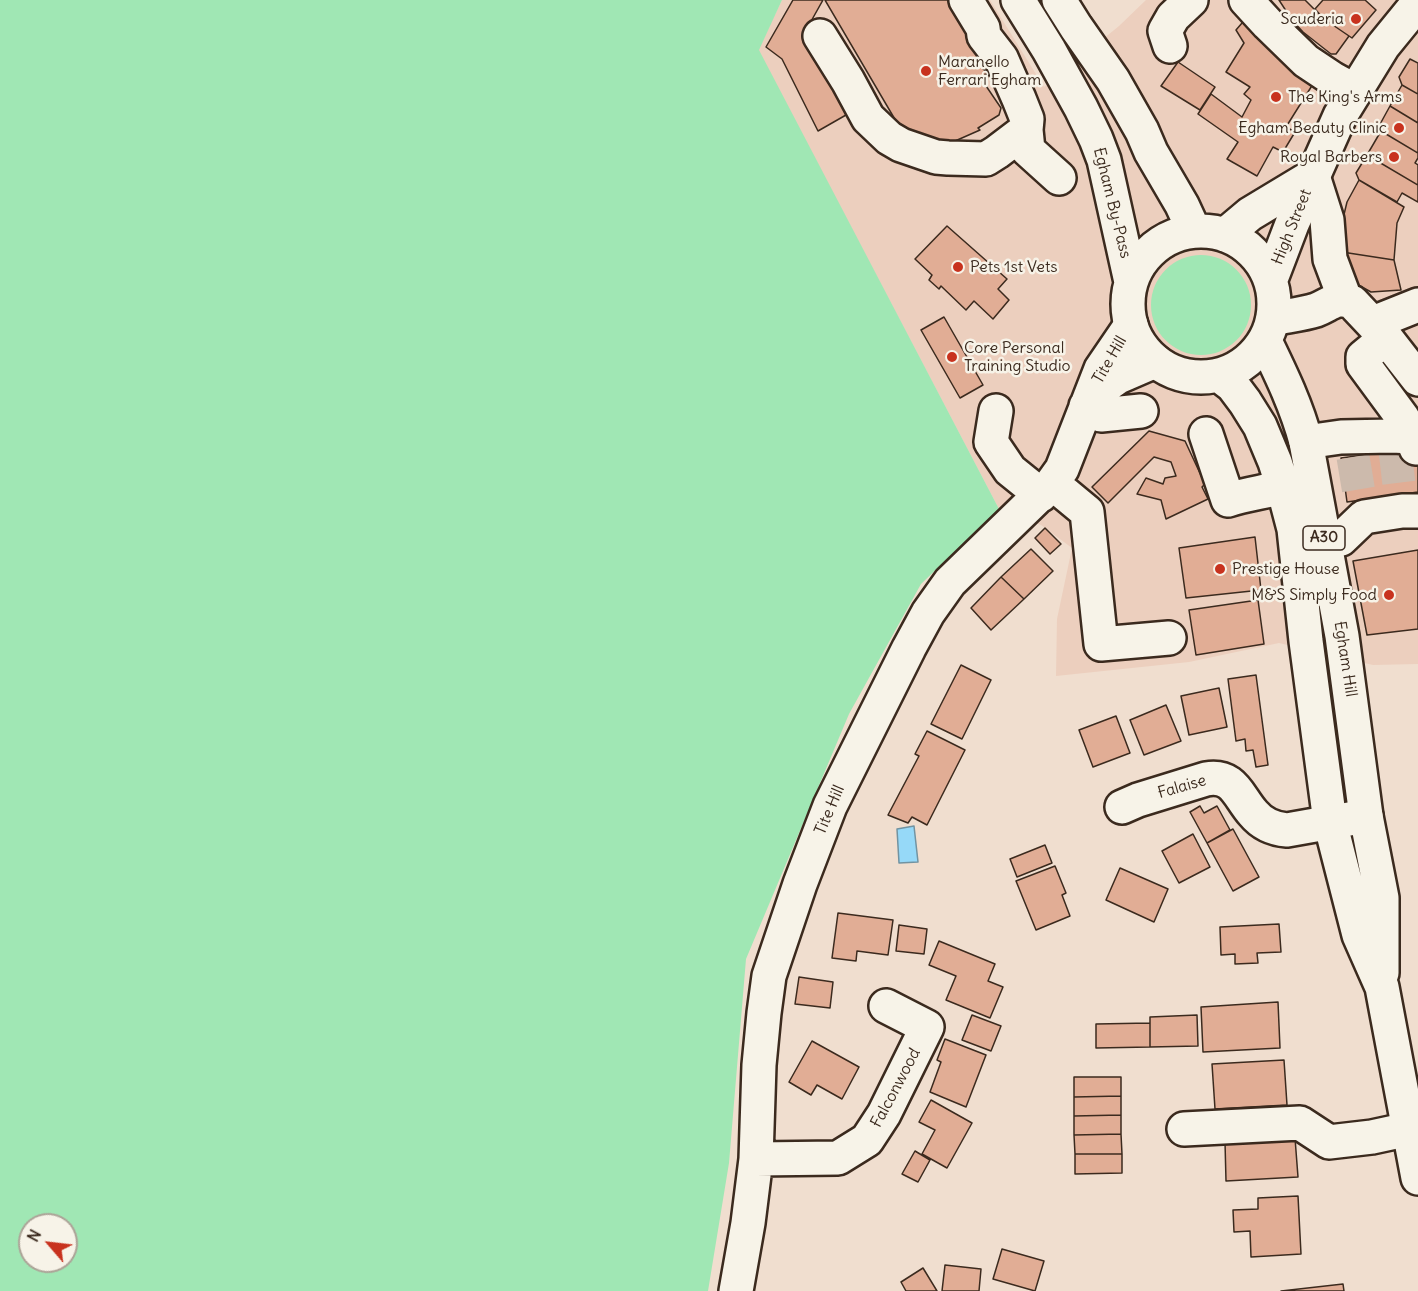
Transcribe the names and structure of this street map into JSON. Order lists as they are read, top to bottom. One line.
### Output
{"streets":{"main road":["Egham By-Pass","High Street","Tite Hill","A30","Egham Hill","Falaise","Falconwood"]},"crossings":[["Egham By-Pass","High Street"],["Egham By-Pass","Tite Hill"],["Egham By-Pass","Egham Hill"],["High Street","Tite Hill"],["High Street","Egham Hill"],["Tite Hill","Egham Hill"],["Tite Hill","Falconwood"],["Egham Hill","Falaise"]],"places":["Scuderia","Maranello Ferrari Egham","The King's Arms","Egham Beauty Clinic","Royal Barbers","Pets 1st Vets","Core Personal Training Studio","Prestige House","M&S Simply Food"],"north":"top left"}
